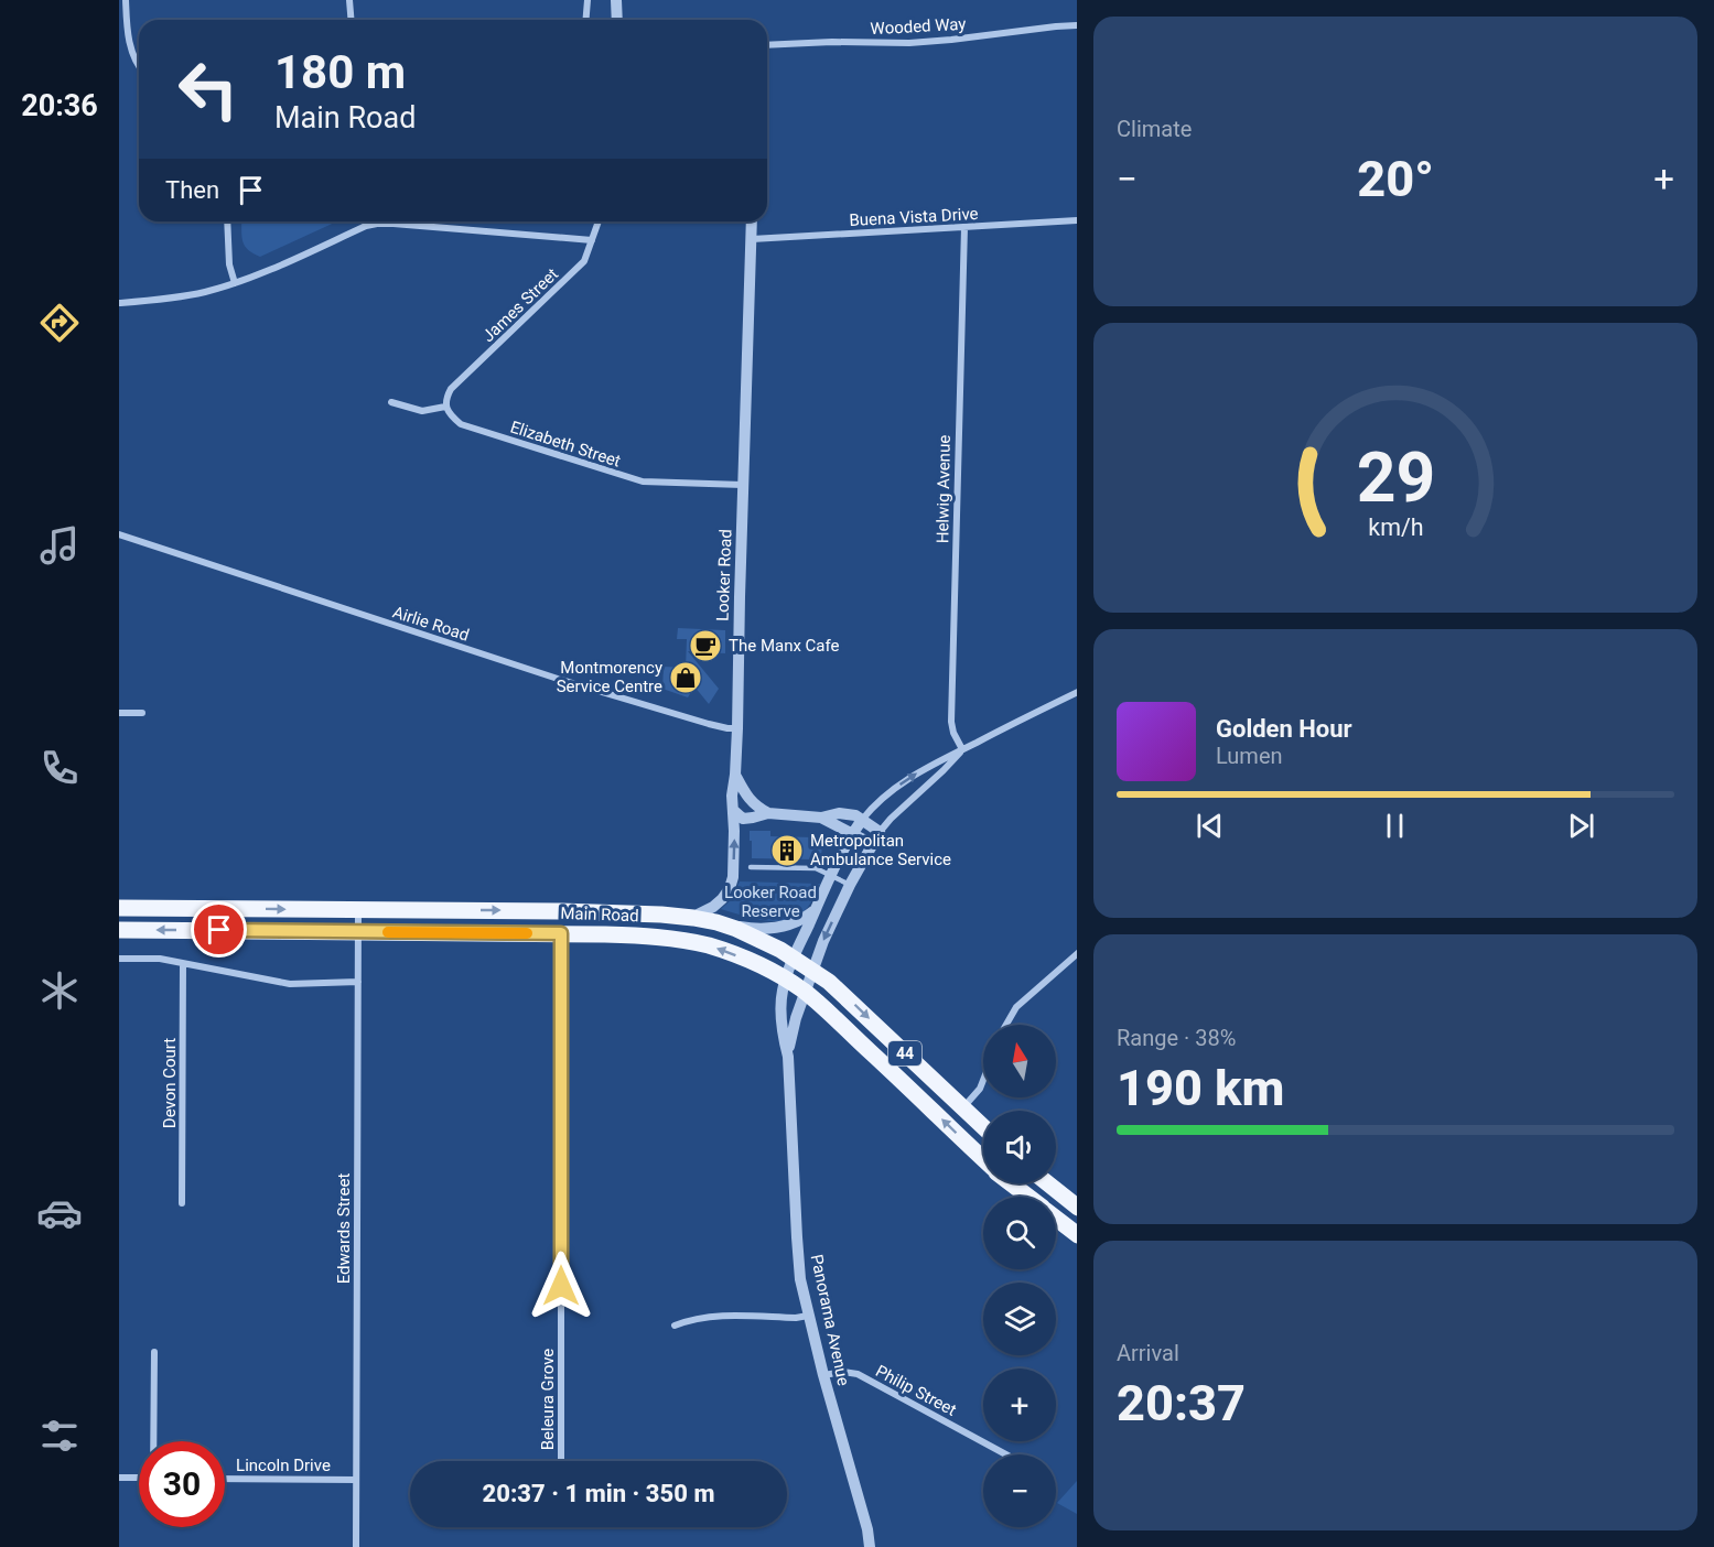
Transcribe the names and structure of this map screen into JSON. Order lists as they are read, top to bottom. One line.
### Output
{"streets":{"main road":["Main Road","44"],"street":["Wooded Way","Buena Vista Drive","James Street","Elizabeth Street","Helwig Avenue","Looker Road","Airlie Road","Devon Court","Edwards Street","Panorama Avenue","Philip Street","Beleura Grove","Lincoln Drive"]},"crossings":[["Buena Vista Drive","Helwig Avenue"],["Buena Vista Drive","Looker Road"],["James Street","Elizabeth Street"],["Elizabeth Street","Looker Road"],["Looker Road","Airlie Road"],["Looker Road","Main Road"],["Main Road","Edwards Street"],["Main Road","Panorama Avenue"],["Main Road","Beleura Grove"],["Edwards Street","Lincoln Drive"],["Panorama Avenue","Philip Street"]],"parks":["Looker Road Reserve"],"places":{"cafe":["The Manx Cafe"],"shop":["Montmorency Service Centre"],"building":["Metropolitan Ambulance Service"]},"north":"top","page":{"tabs":"20:36","tile":["Climate",["Range · 38%","190 km"],["Arrival","20:37"]],"turn":["180 m","Main Road"],"heat":["−","20°","+"],"then":"Then","song":["Golden Hour","Lumen"],"map_buttons":["+","−"],"limit":"30","trip":"20:37 · 1 min · 350 m","gauge":["29","km/h"]}}
